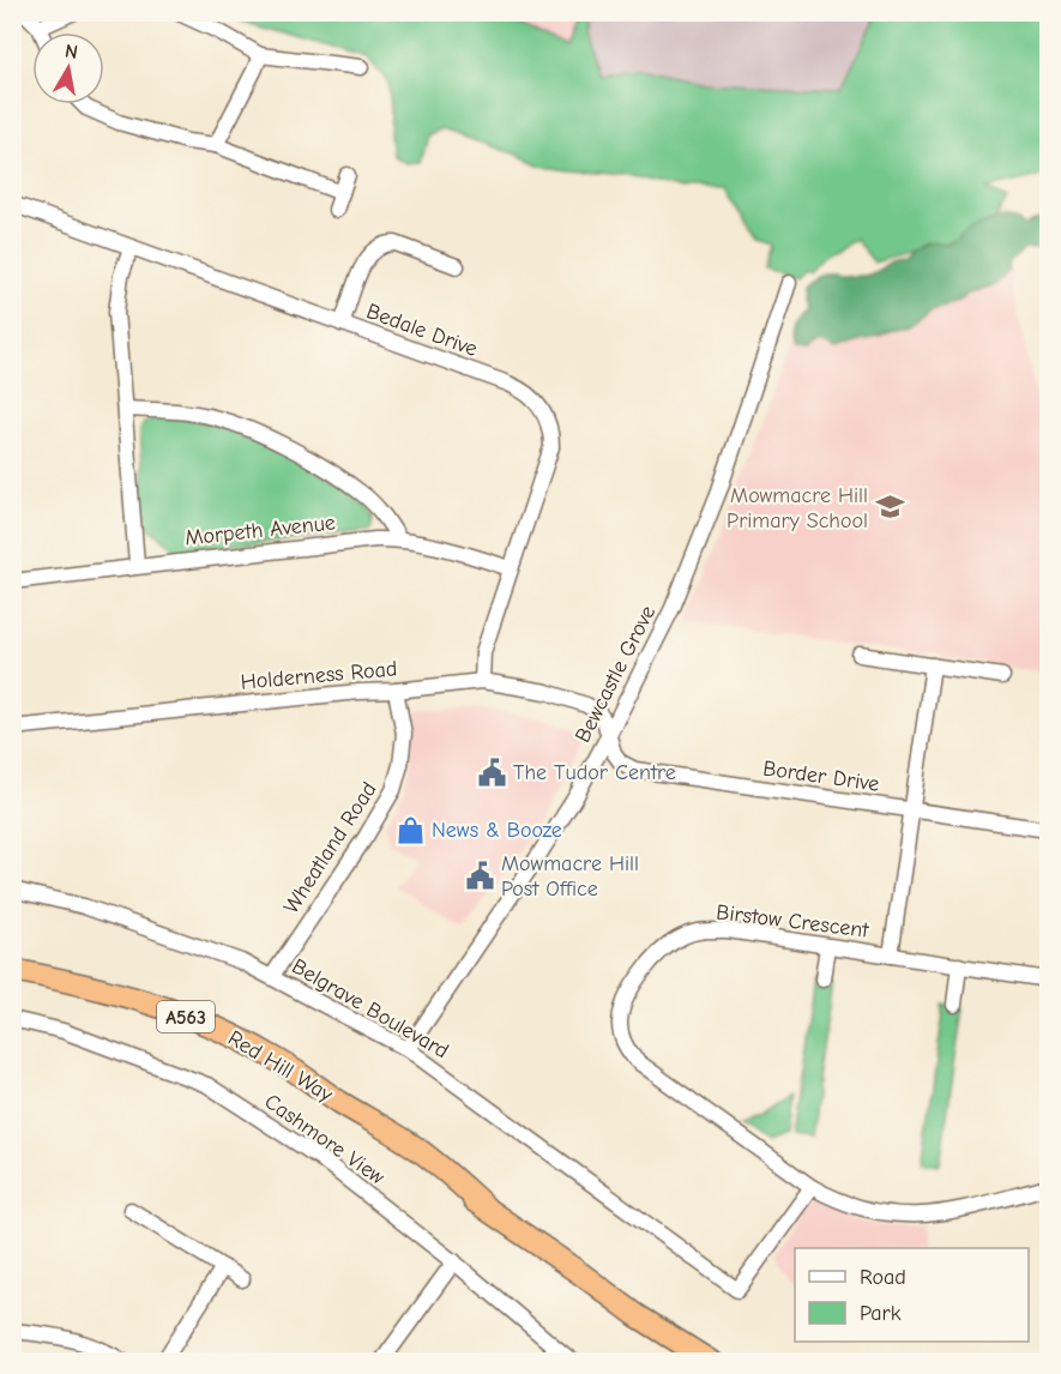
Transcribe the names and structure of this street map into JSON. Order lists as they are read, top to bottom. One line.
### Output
{"streets":{"highway":["A563","Red Hill Way"],"street":["Bedale Drive","Morpeth Avenue","Bewcastle Grove","Holderness Road","Border Drive","Wheatland Road","Birstow Crescent","Belgrave Boulevard","Cashmore View"]},"crossings":[["Bedale Drive","Morpeth Avenue"],["Bedale Drive","Holderness Road"],["Bewcastle Grove","Holderness Road"],["Bewcastle Grove","Border Drive"],["Bewcastle Grove","Belgrave Boulevard"],["Holderness Road","Border Drive"],["Holderness Road","Wheatland Road"],["Wheatland Road","Belgrave Boulevard"],["Birstow Crescent","Belgrave Boulevard"]],"places":{"school or university":["Mowmacre Hill Primary School"],"public building":["The Tudor Centre","Mowmacre Hill Post Office"],"shop":["News & Booze"]},"legend":["Road","Park"],"north":"top"}
